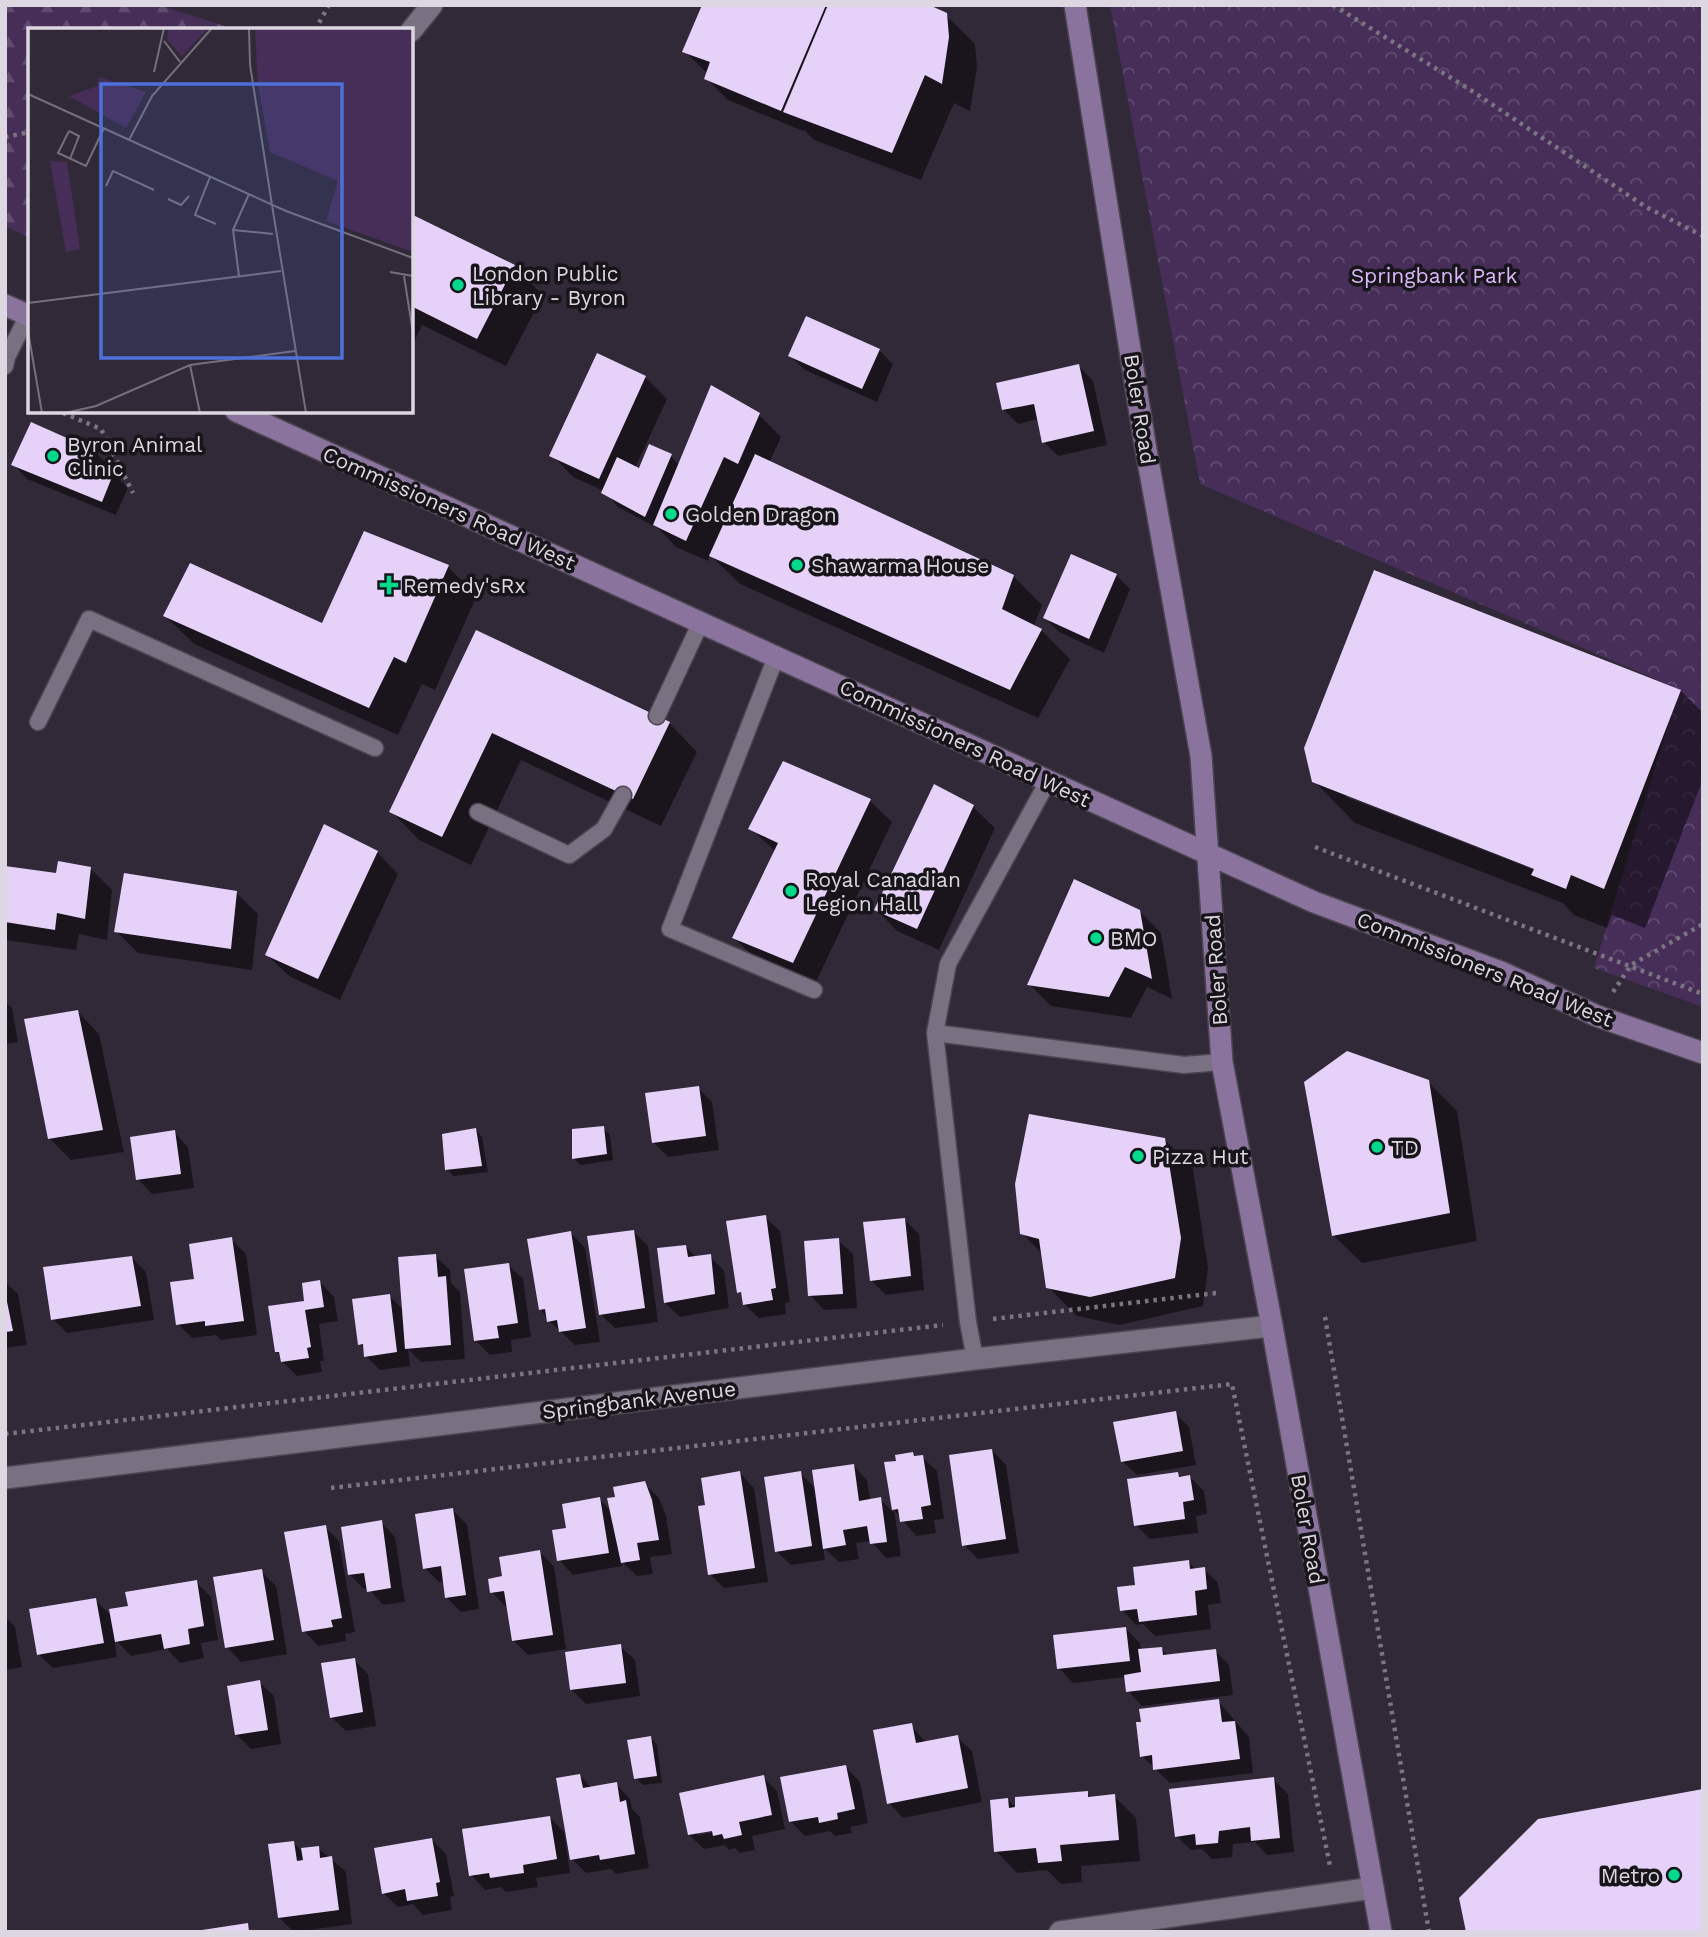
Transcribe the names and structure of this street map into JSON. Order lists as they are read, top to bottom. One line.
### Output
{"streets":{"main road":["Boler Road","Commissioners Road West"],"street":["Springbank Avenue"]},"crossings":[["Boler Road","Commissioners Road West"],["Boler Road","Springbank Avenue"]],"parks":["Springbank Park"],"places":{"other":["London Public Library - Byron","Byron Animal Clinic","Golden Dragon","Shawarma House","Royal Canadian Legion Hall","BMO","TD","Pizza Hut","Metro"],"health":["Remedy'sRx"]}}
